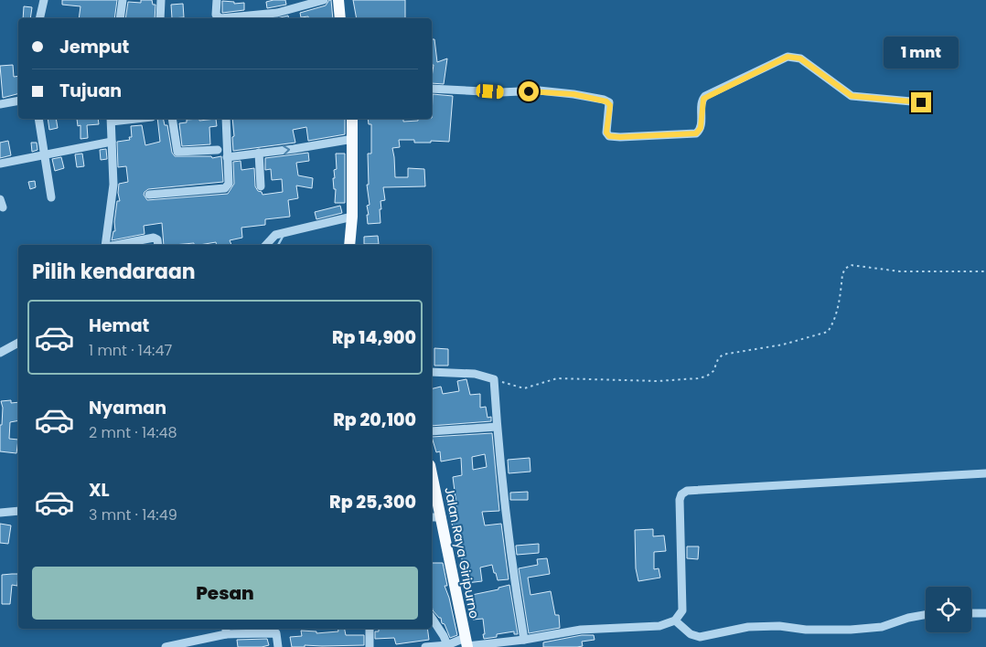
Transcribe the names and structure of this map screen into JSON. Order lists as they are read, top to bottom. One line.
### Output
{"streets":{"main road":["Jalan Raya Giripurno"]},"page":{"banner":["Jemput","Tujuan"],"bubble":"1 mnt","heading":"Pilih kendaraan","list":[{"name":"Hemat","note":"1 mnt · 14:47","value":"Rp 14,900"},{"name":"Nyaman","note":"2 mnt · 14:48","value":"Rp 20,100"},{"name":"XL","note":"3 mnt · 14:49","value":"Rp 25,300"}],"buttons":"Pesan"}}
